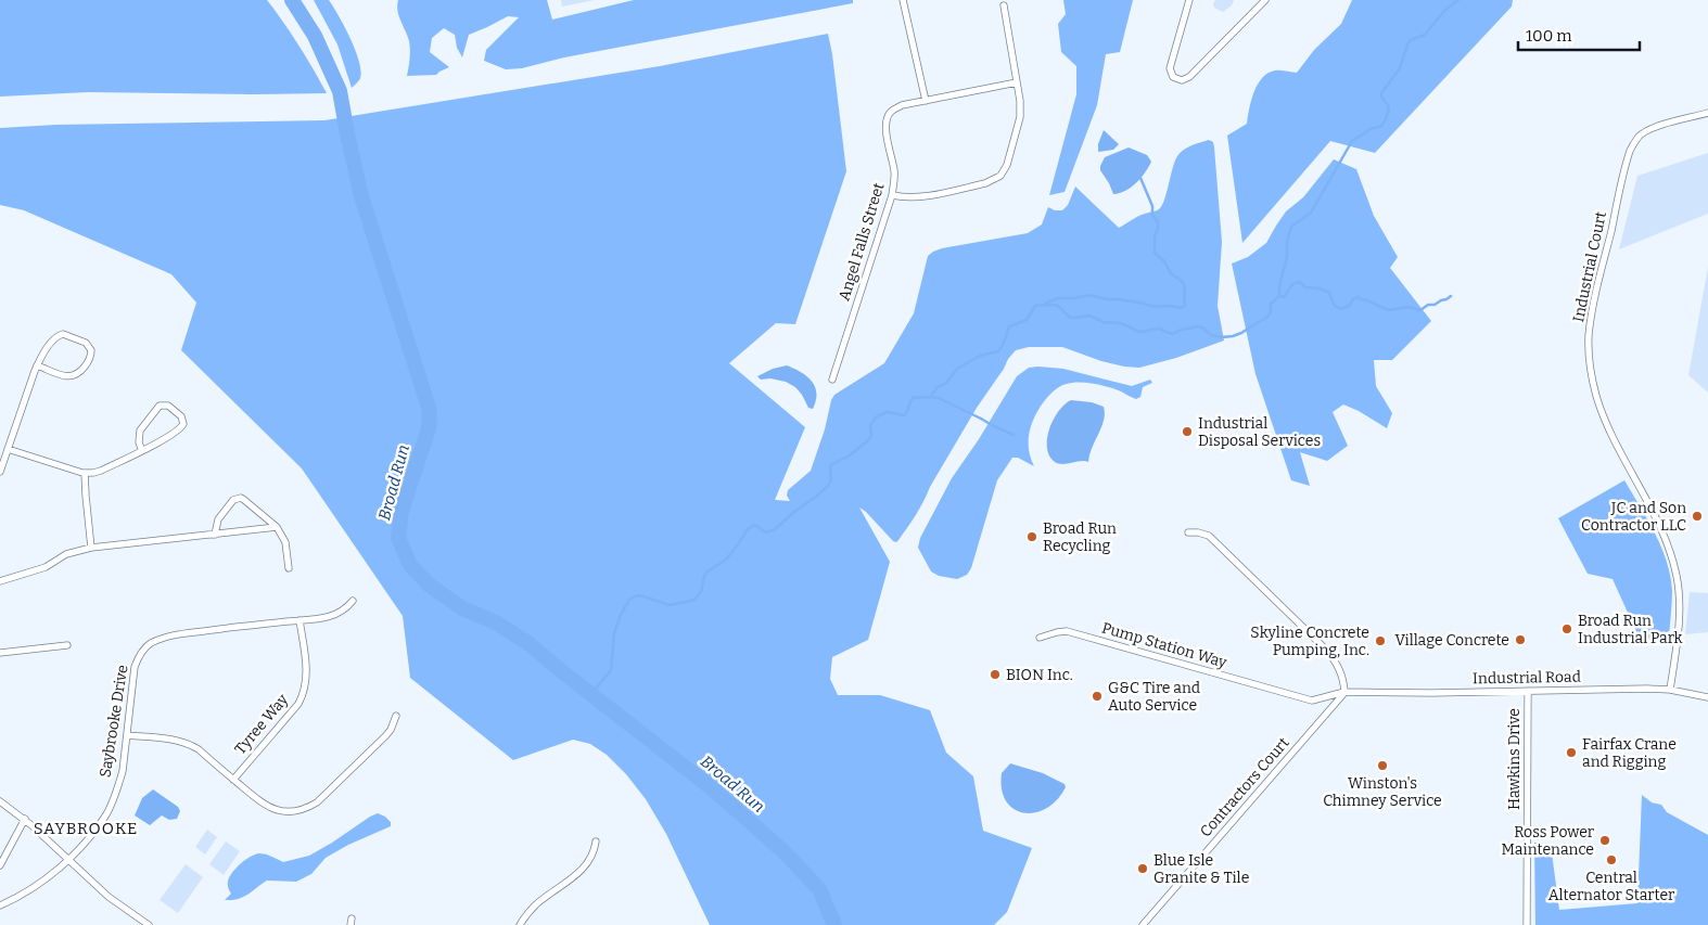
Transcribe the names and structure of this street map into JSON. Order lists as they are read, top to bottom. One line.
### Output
{"streets":{"street":["Angel Falls Street","Industrial Court","Pump Station Way","Industrial Road","Saybrooke Drive","Tyree Way","Hawkins Drive","Contractors Court"]},"crossings":[["Industrial Court","Industrial Road"],["Pump Station Way","Industrial Road"],["Pump Station Way","Contractors Court"],["Industrial Road","Hawkins Drive"],["Industrial Road","Contractors Court"],["Saybrooke Drive","Tyree Way"]],"districts":["SAYBROOKE"],"water":["Broad Run"],"places":["Industrial Disposal Services","JC and Son Contractor LLC","Broad Run Recycling","Broad Run Industrial Park","Village Concrete","Skyline Concrete Pumping, Inc.","BION Inc.","G&C Tire and Auto Service","Fairfax Crane and Rigging","Winston's Chimney Service","Ross Power Maintenance","Central Alternator Starter","Blue Isle Granite & Tile"],"scale_bar":"100 m"}
